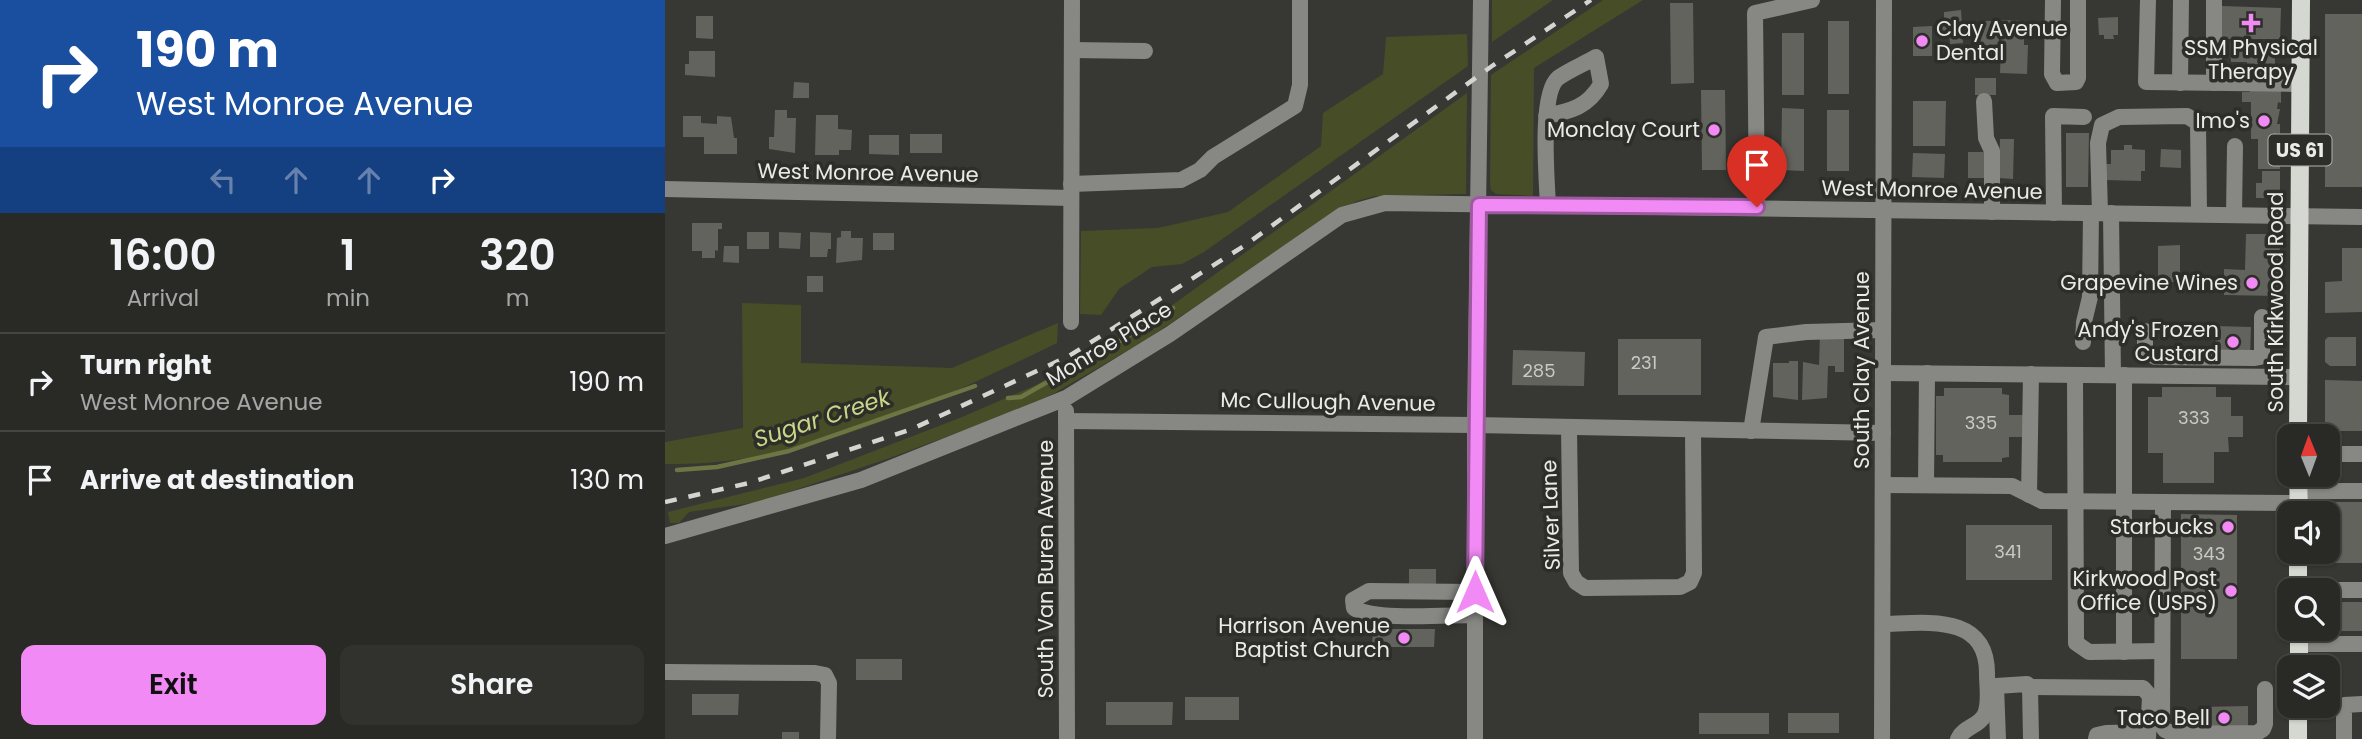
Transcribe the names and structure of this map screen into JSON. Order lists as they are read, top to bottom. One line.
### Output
{"streets":{"main road":["US 61","South Kirkwood Road"],"street":["West Monroe Avenue","Monroe Place","South Clay Avenue","Mc Cullough Avenue","Silver Lane","South Van Buren Avenue"]},"crossings":[["West Monroe Avenue","South Kirkwood Road"],["West Monroe Avenue","Monroe Place"],["West Monroe Avenue","South Clay Avenue"],["Monroe Place","South Van Buren Avenue"],["South Clay Avenue","Mc Cullough Avenue"],["Mc Cullough Avenue","Silver Lane"],["Mc Cullough Avenue","South Van Buren Avenue"]],"water":["Sugar Creek"],"places":{"health":["SSM Physical Therapy"],"other":["Clay Avenue Dental","Imo's","Monclay Court","Grapevine Wines","Andy's Frozen Custard","Starbucks","Kirkwood Post Office (USPS)","Harrison Avenue Baptist Church","Taco Bell"]},"house_numbers":["231","285","333","335","341","343"],"north":"top","page":{"turn":["190 m","West Monroe Avenue"],"eta":["16:00","Arrival","1","min","320","m"],"list":[{"name":"Turn right","note":"West Monroe Avenue","value":"190 m"},{"name":"Arrive at destination","value":"130 m"}],"buttons":["Exit","Share"]}}
